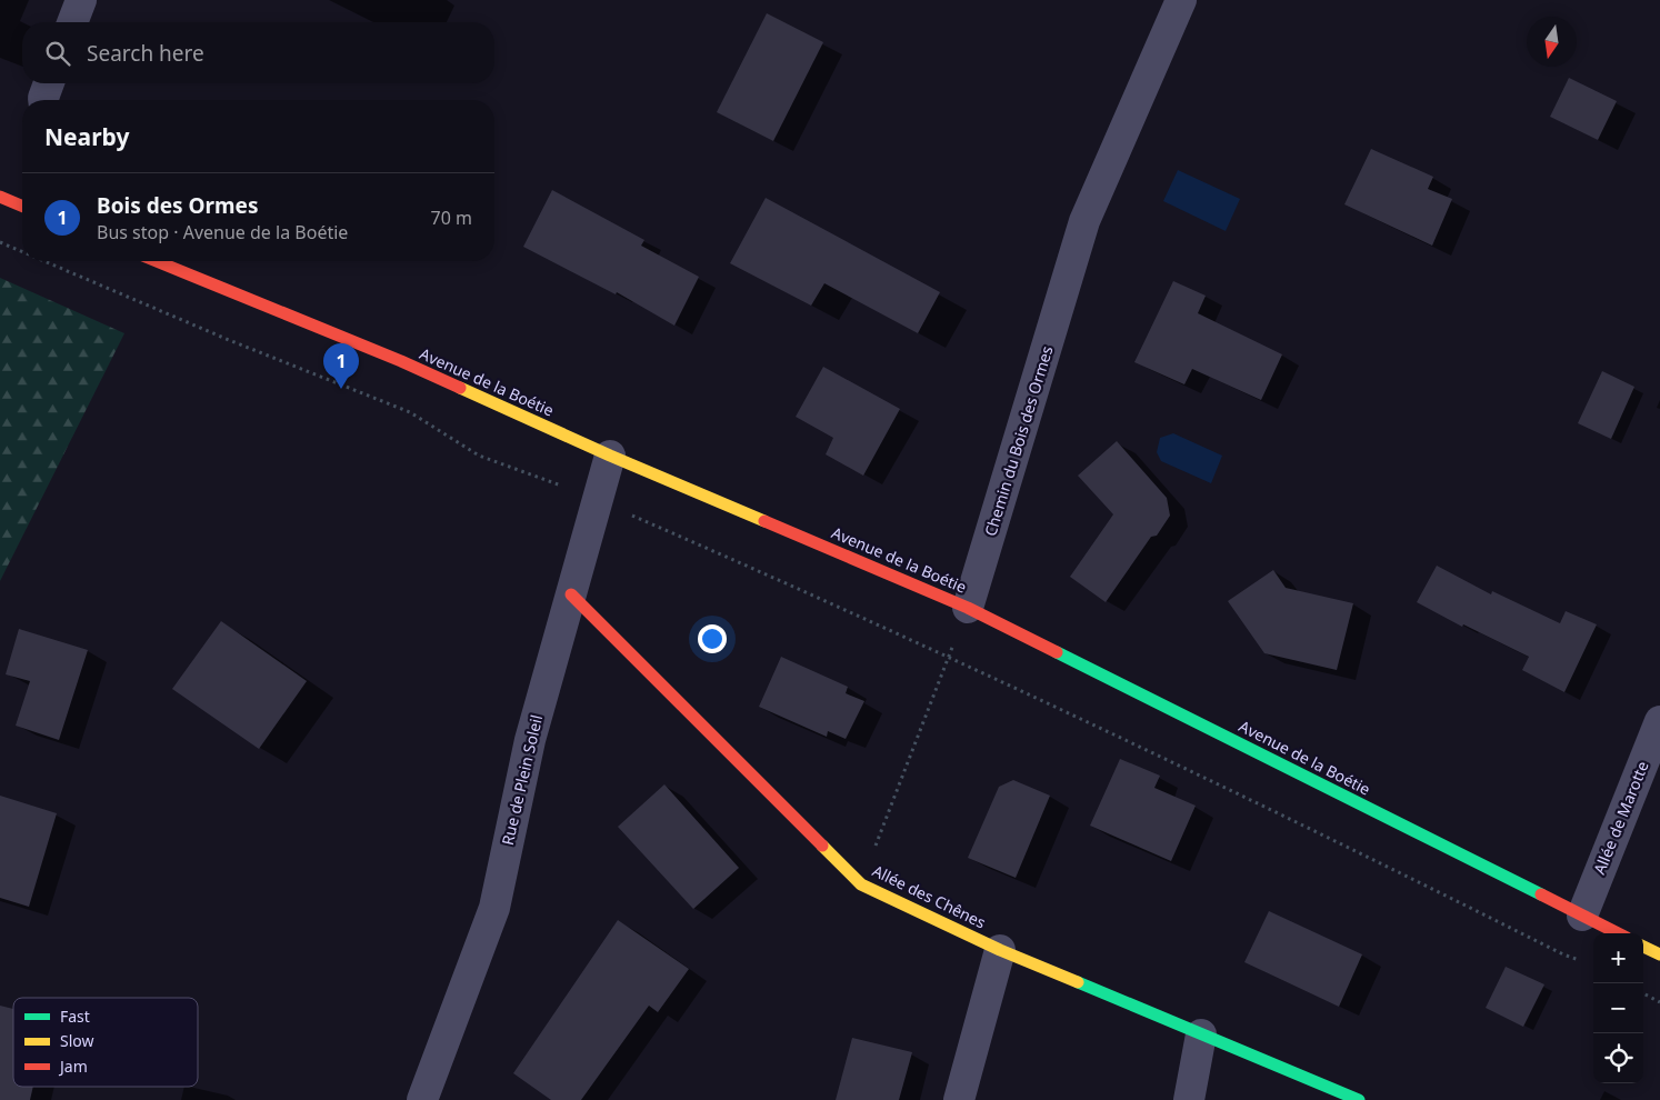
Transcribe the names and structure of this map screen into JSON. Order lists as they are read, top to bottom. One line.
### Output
{"streets":{"main road":["Avenue de la Boétie","Allée des Chênes"],"street":["Chemin du Bois des Ormes","Rue de Plein Soleil","Allée de Marotte"]},"crossings":[["Avenue de la Boétie","Chemin du Bois des Ormes"],["Avenue de la Boétie","Rue de Plein Soleil"],["Avenue de la Boétie","Allée de Marotte"],["Rue de Plein Soleil","Allée des Chênes"]],"legend":["Fast","Slow","Jam"],"north":"bottom","page":{"search":"Search here","heading":"Nearby","list":[{"mark":"1","name":"Bois des Ormes","note":"Bus stop · Avenue de la Boétie","value":"70 m"}],"pins":"1","map_buttons":["+","−"]}}
